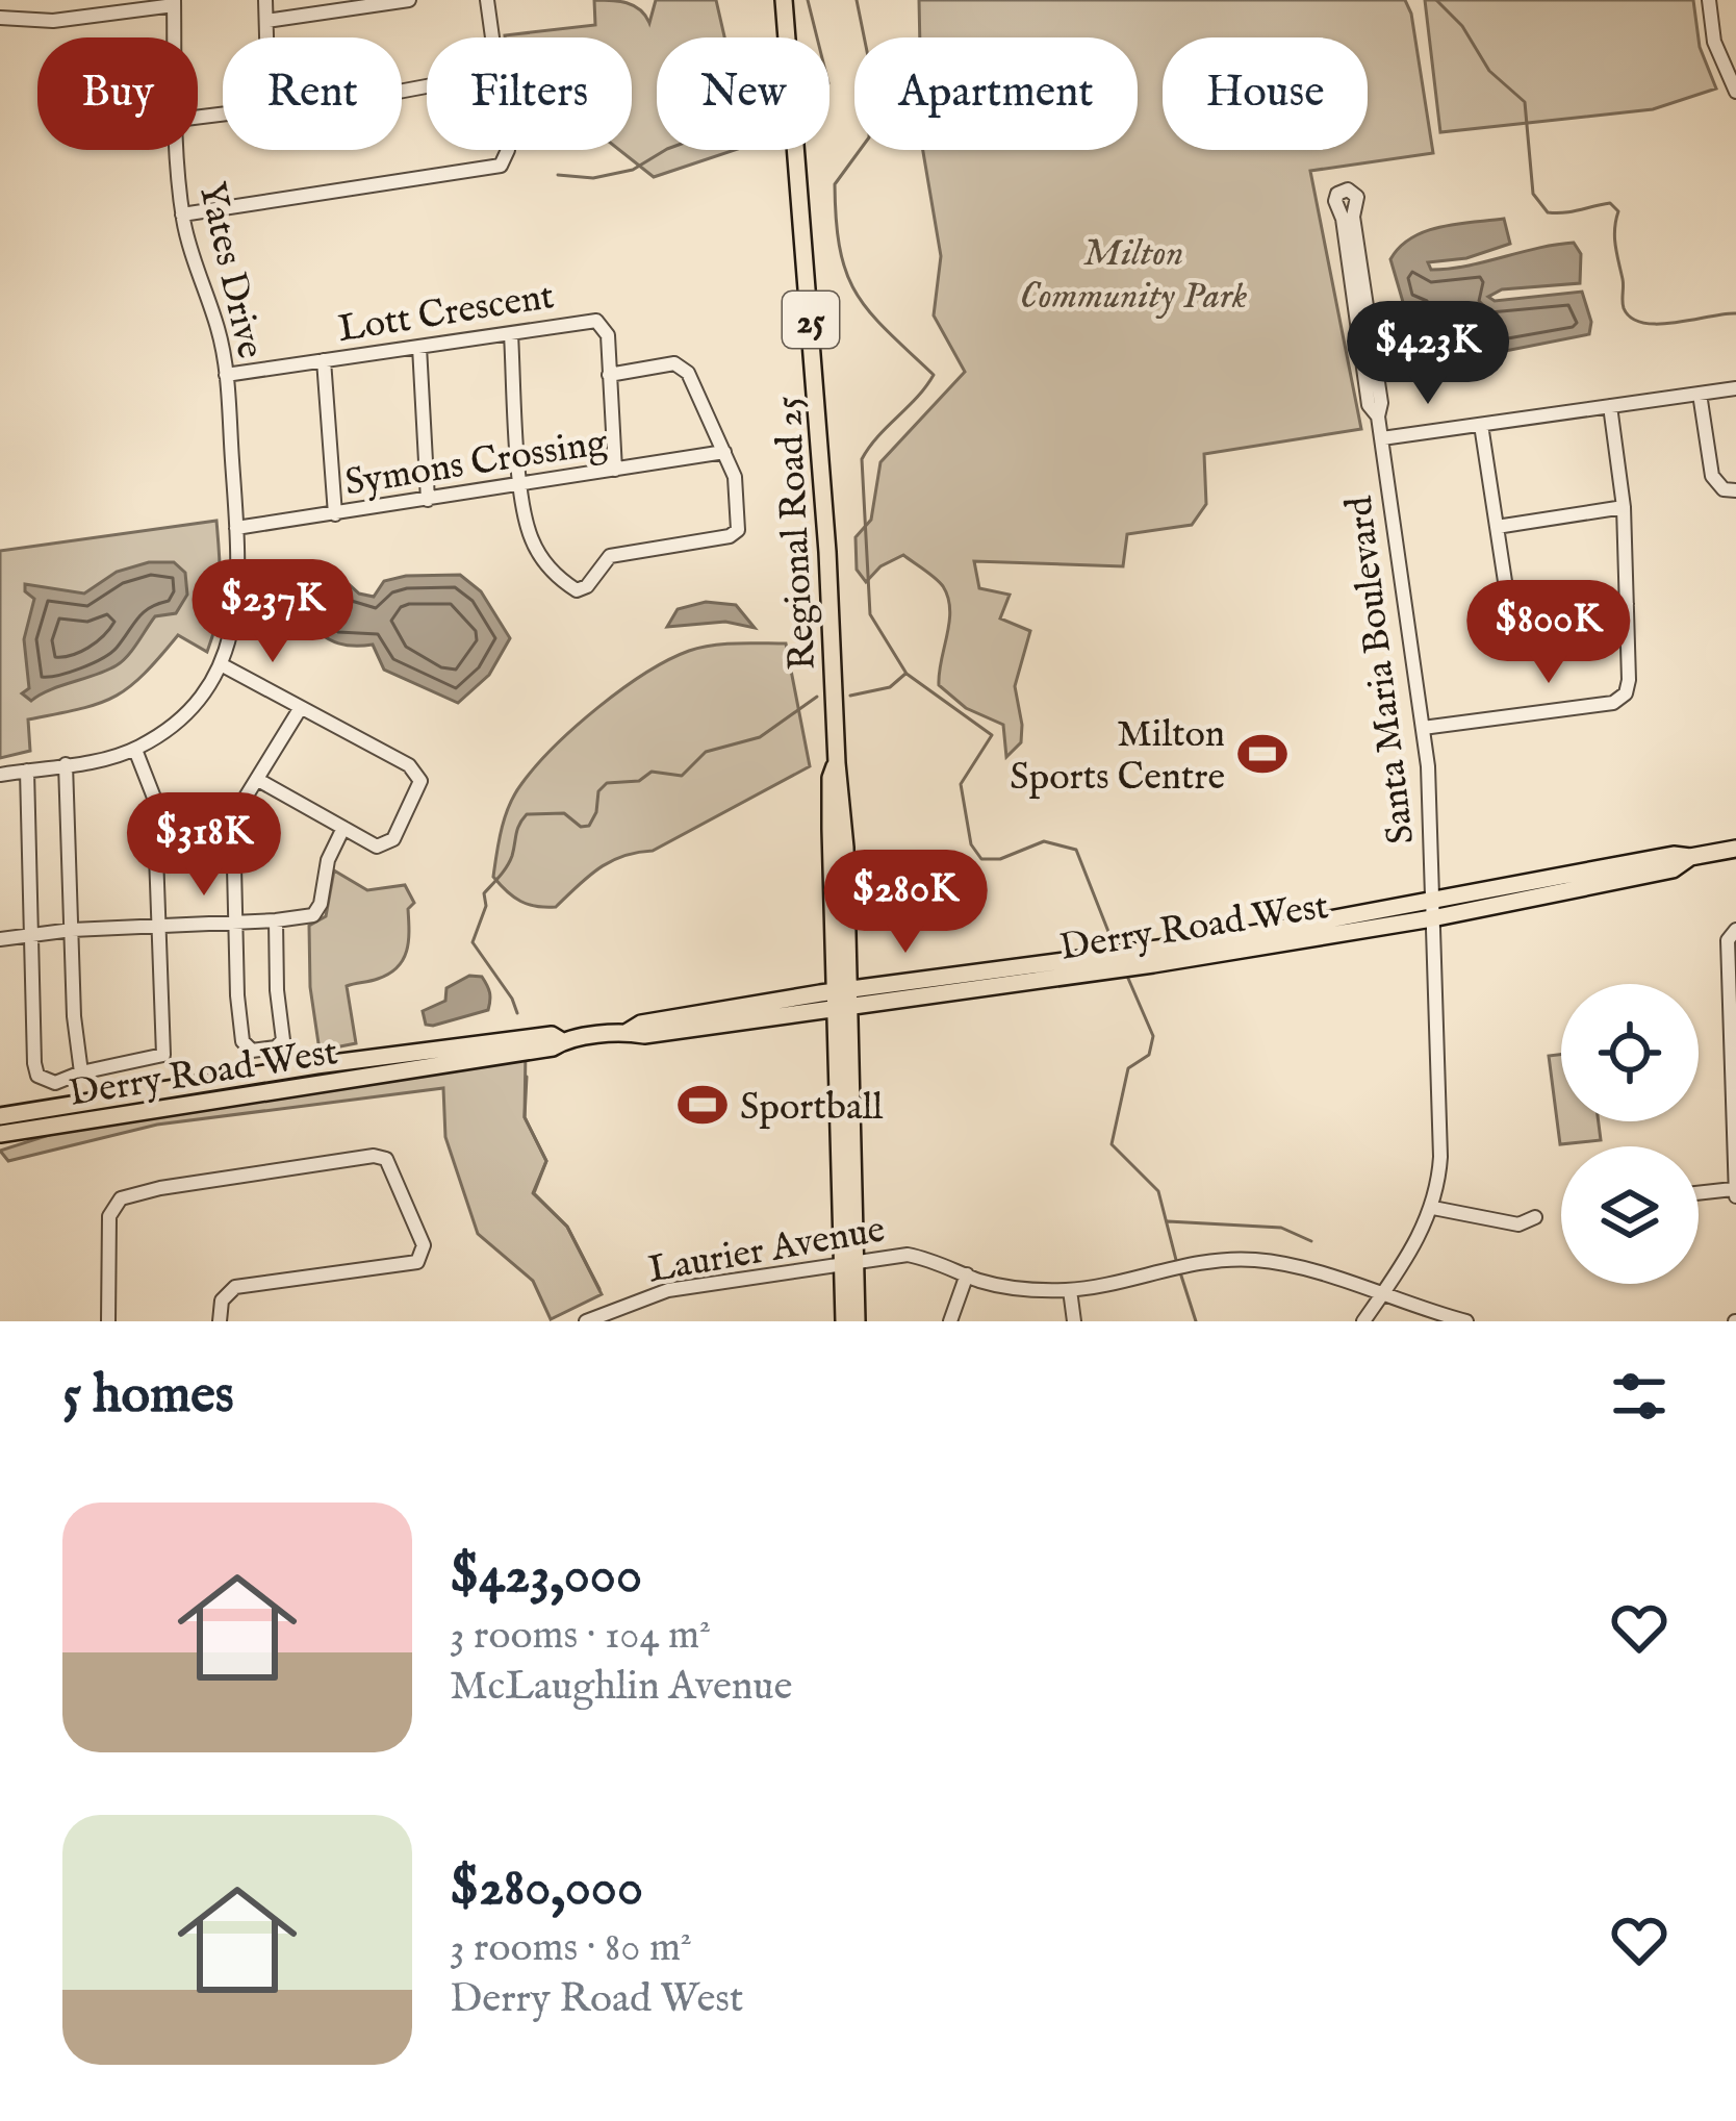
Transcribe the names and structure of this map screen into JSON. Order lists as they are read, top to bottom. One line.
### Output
{"streets":{"main road":["25","Regional Road 25","Derry Road West"],"street":["Yates Drive","Lott Crescent","Symons Crossing","Santa Maria Boulevard","Laurier Avenue"]},"crossings":[["Yates Drive","Lott Crescent"],["Yates Drive","Symons Crossing"],["Lott Crescent","Symons Crossing"],["Regional Road 25","Derry Road West"],["Regional Road 25","Laurier Avenue"],["Santa Maria Boulevard","Derry Road West"]],"parks":["Milton Community Park"],"places":{"sports":["Milton Sports Centre","Sportball"]},"page":{"chip":["Buy","Rent","Filters","New","Apartment","House"],"price":["$423K","$237K","$800K","$318K","$280K"],"heading":"5 homes","list":[{"name":"$423,000","note":"3 rooms · 104 m² · McLaughlin Avenue"},{"name":"$280,000","note":"3 rooms · 80 m² · Derry Road West"}]}}
